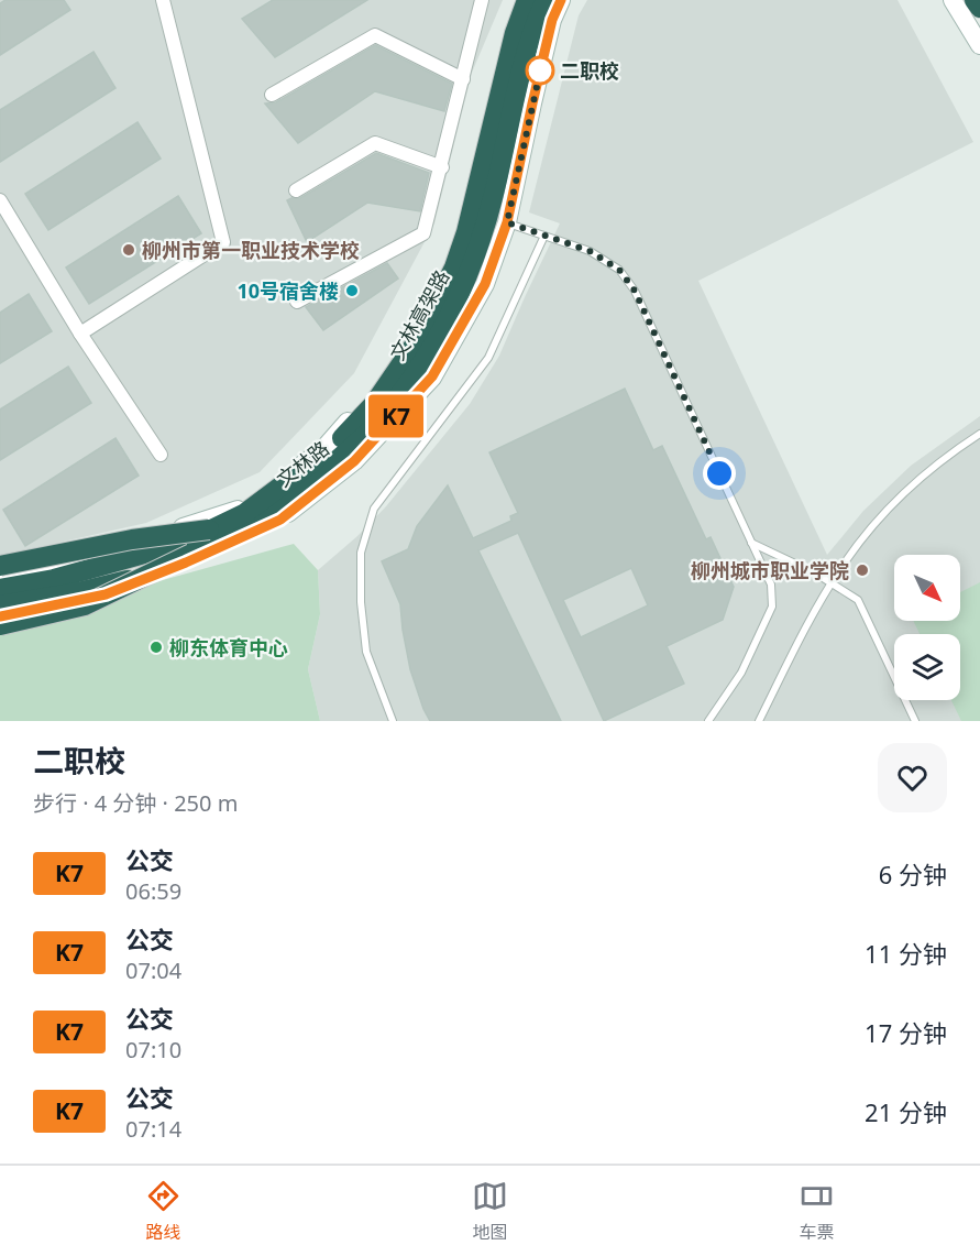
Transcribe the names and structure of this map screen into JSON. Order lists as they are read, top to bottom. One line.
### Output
{"streets":{"highway":["文林高架路"],"main road":["文林路"]},"crossings":[["文林高架路","文林路"]],"places":["二职校","柳州市第一职业技术学校","10号宿舍楼","柳州城市职业学院","柳东体育中心"],"lines":["bus line K7"],"north":"bottom right","page":{"on_map":"K7","heading":["二职校","步行 · 4 分钟 · 250 m"],"list":[{"mark":"K7","name":"公交","note":"06:59","value":"6 分钟"},{"mark":"K7","name":"公交","note":"07:04","value":"11 分钟"},{"mark":"K7","name":"公交","note":"07:10","value":"17 分钟"},{"mark":"K7","name":"公交","note":"07:14","value":"21 分钟"}],"tabs":["路线","地图","车票"]}}
